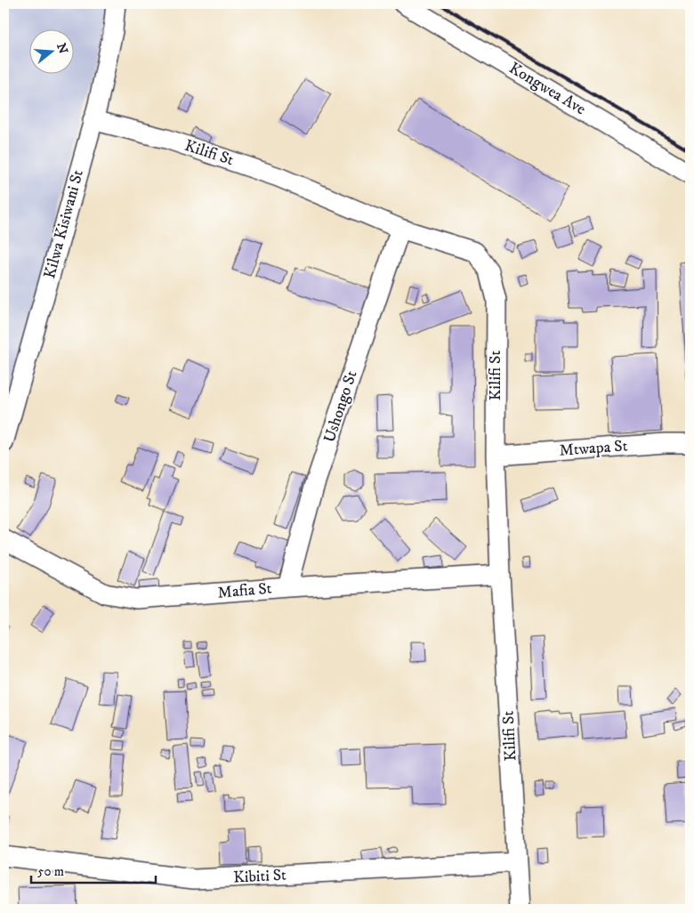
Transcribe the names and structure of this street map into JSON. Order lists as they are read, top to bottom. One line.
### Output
{"streets":{"street":["Kongwea Ave","Kilifi St","Kilwa Kisiwani St","Ushongo St","Mtwapa St","Mafia St","Kibiti St"]},"crossings":[["Kilifi St","Kilwa Kisiwani St"],["Kilifi St","Ushongo St"],["Kilifi St","Mtwapa St"],["Kilifi St","Mafia St"],["Kilifi St","Kibiti St"],["Ushongo St","Mafia St"]],"scale_bar":"50 m","north":"right"}
